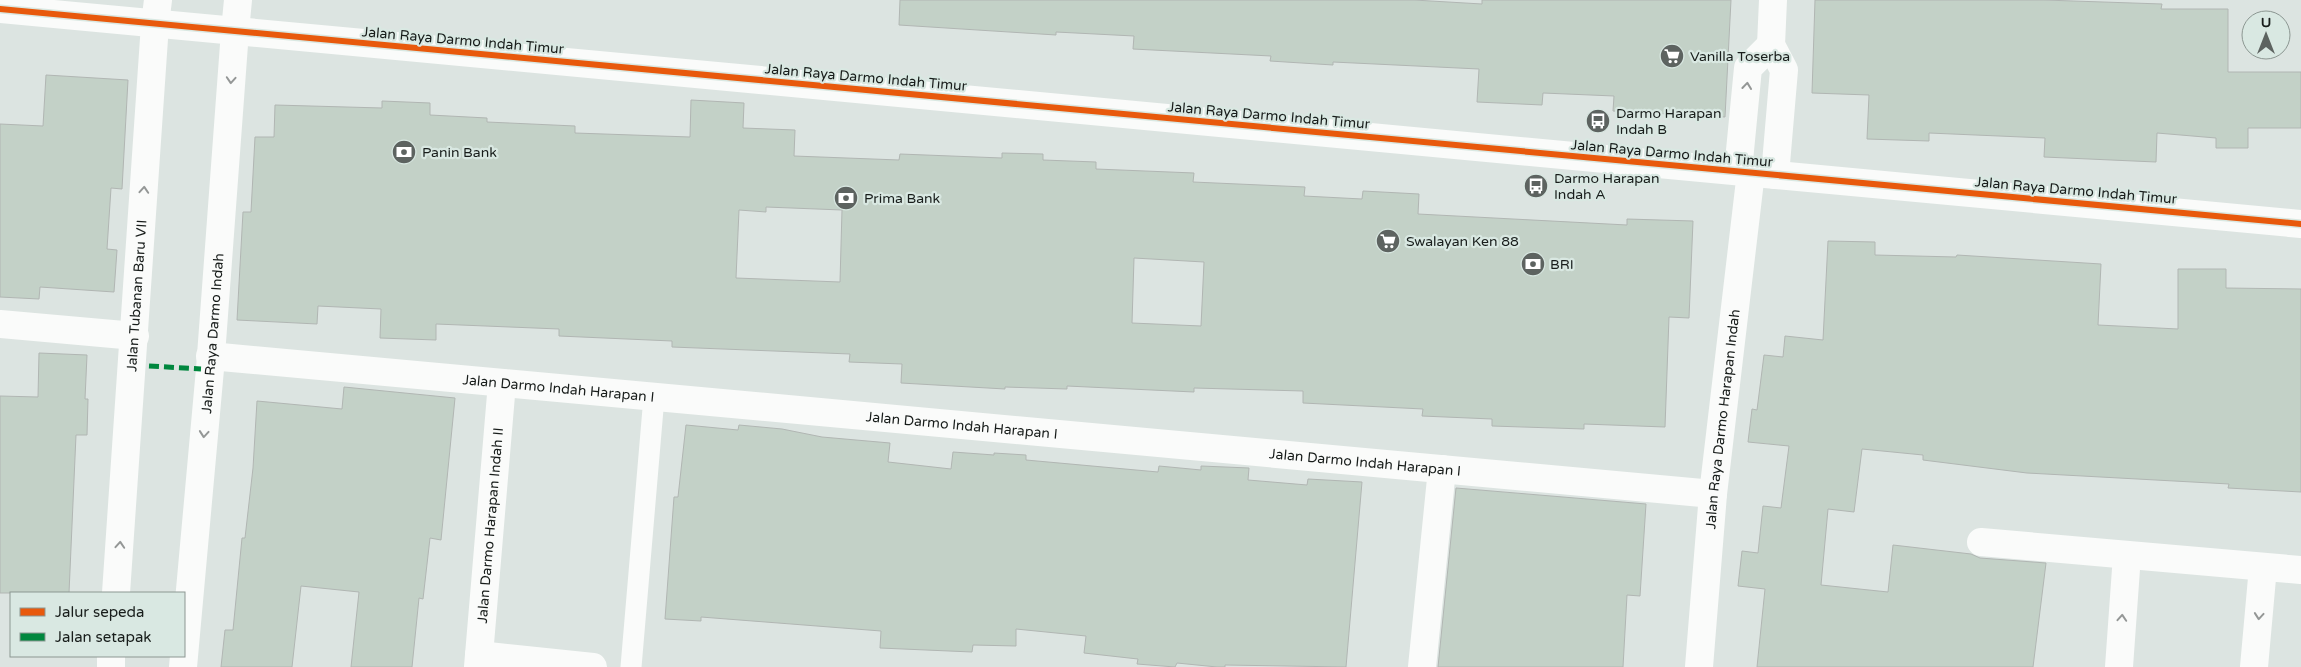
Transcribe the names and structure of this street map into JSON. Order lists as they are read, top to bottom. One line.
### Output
{"streets":{"street":["Jalan Raya Darmo Indah Timur","Jalan Tubanan Baru VII","Jalan Raya Darmo Indah","Jalan Darmo Indah Harapan I","Jalan Raya Darmo Harapan Indah","Jalan Darmo Harapan Indah II"]},"crossings":[["Jalan Raya Darmo Indah Timur","Jalan Tubanan Baru VII"],["Jalan Raya Darmo Indah Timur","Jalan Raya Darmo Indah"],["Jalan Raya Darmo Indah Timur","Jalan Raya Darmo Harapan Indah"],["Jalan Raya Darmo Indah","Jalan Darmo Indah Harapan I"],["Jalan Darmo Indah Harapan I","Jalan Raya Darmo Harapan Indah"],["Jalan Darmo Indah Harapan I","Jalan Darmo Harapan Indah II"]],"one_way":["Jalan Tubanan Baru VII","Jalan Raya Darmo Indah"],"places":{"supermarket":["Vanilla Toserba","Swalayan Ken 88"],"bus stop":["Darmo Harapan Indah B","Darmo Harapan Indah A"],"bank":["Panin Bank","Prima Bank","BRI"]},"legend":["Jalur sepeda","Jalan setapak"],"north":"top"}
